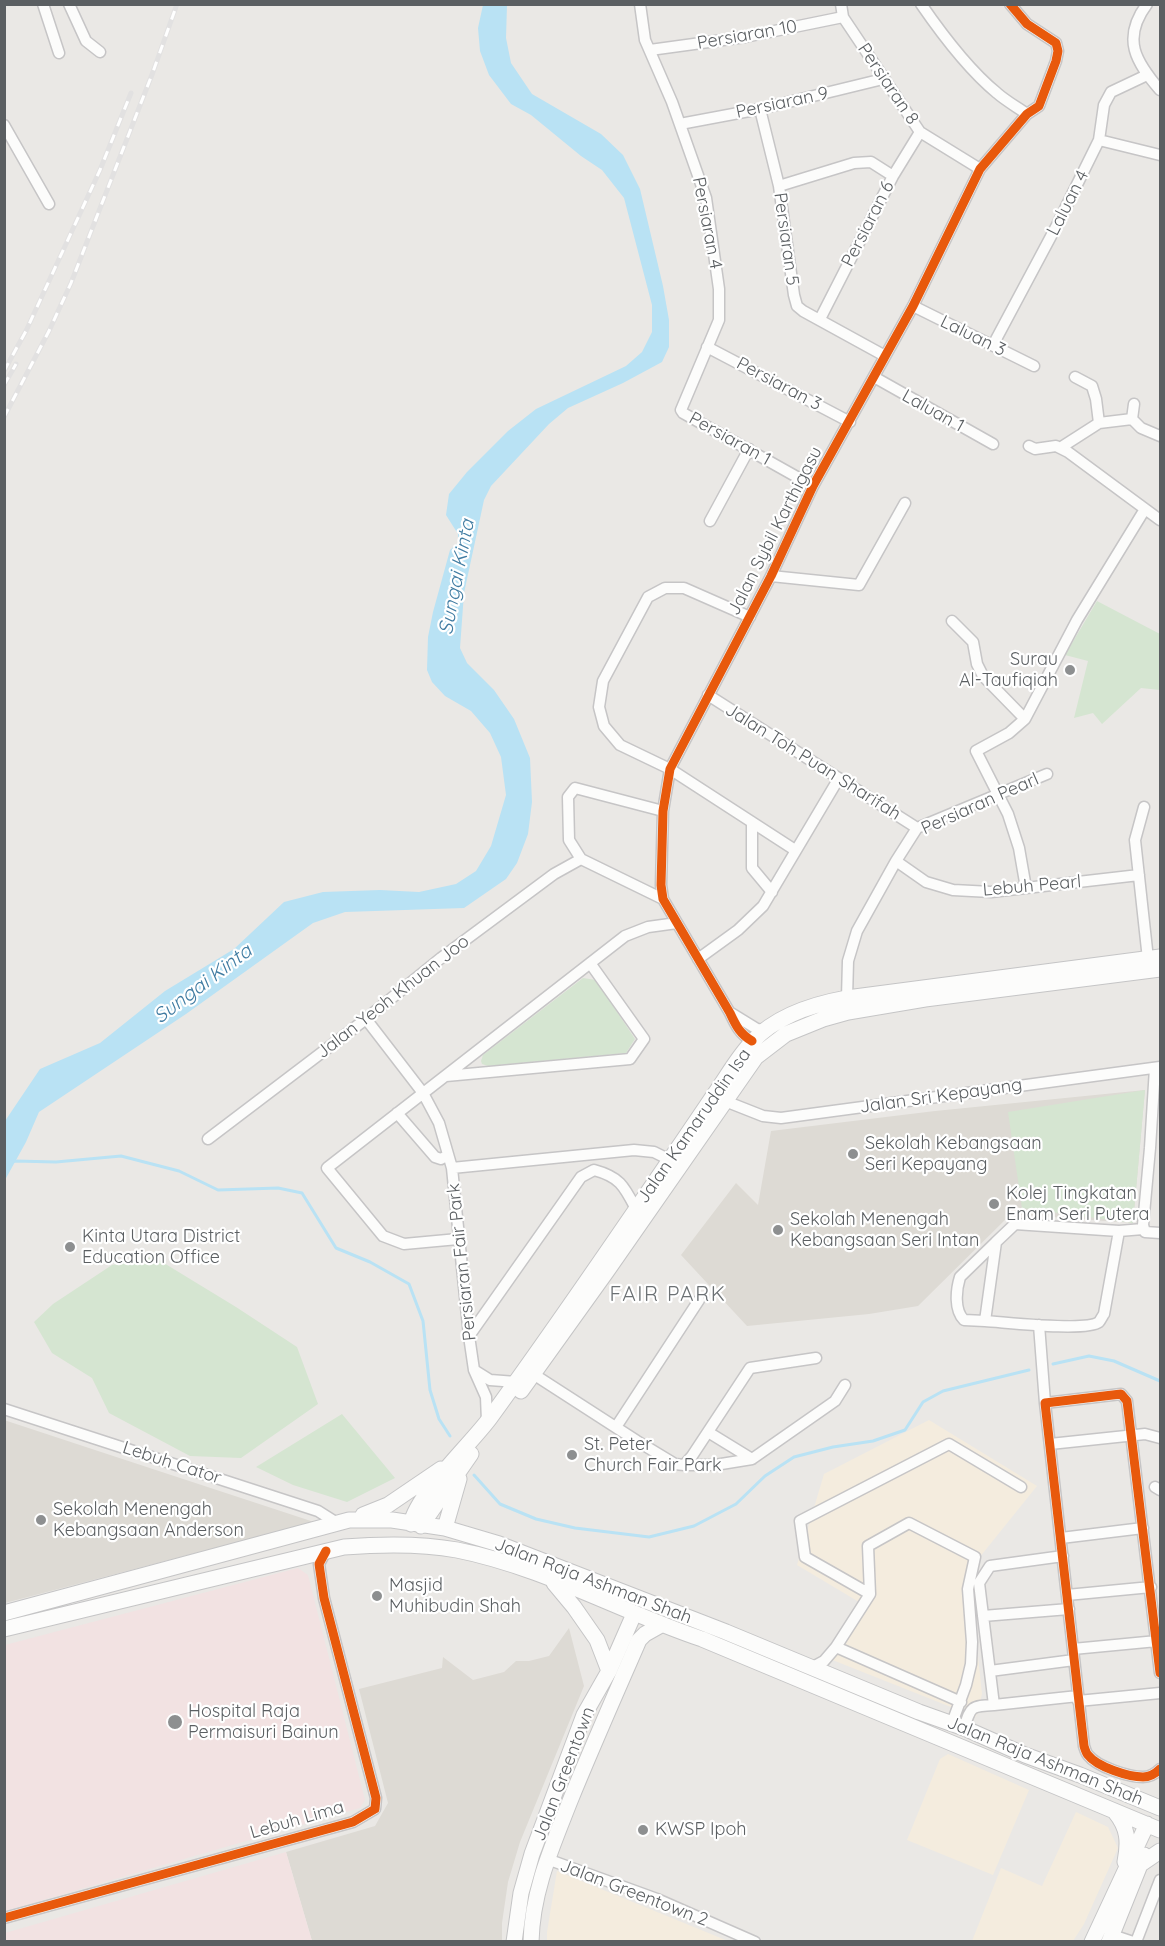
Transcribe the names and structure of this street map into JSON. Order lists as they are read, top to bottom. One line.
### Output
{"streets":{"main road":["Jalan Kamaruddin Isa","Jalan Raja Ashman Shah","Jalan Greentown"],"street":["Persiaran 10","Persiaran 8","Persiaran 9","Laluan 4","Persiaran 4","Persiaran 6","Persiaran 5","Laluan 3","Persiaran 3","Laluan 1","Persiaran 1","Jalan Sybil Karthigasu","Jalan Toh Puan Sharifah","Persiaran Pearl","Lebuh Pearl","Jalan Yeoh Khuan Joo","Jalan Sri Kepayang","Persiaran Fair Park","Lebuh Cator","Lebuh Lima","Jalan Greentown 2"]},"crossings":[["Persiaran 10","Persiaran 8"],["Persiaran 10","Persiaran 4"],["Persiaran 8","Persiaran 9"],["Persiaran 8","Persiaran 6"],["Persiaran 8","Jalan Sybil Karthigasu"],["Persiaran 9","Persiaran 4"],["Persiaran 9","Persiaran 5"],["Laluan 4","Laluan 3"],["Persiaran 4","Persiaran 3"],["Persiaran 4","Persiaran 1"],["Persiaran 6","Persiaran 5"],["Persiaran 5","Jalan Sybil Karthigasu"],["Laluan 3","Jalan Sybil Karthigasu"],["Persiaran 3","Jalan Sybil Karthigasu"],["Laluan 1","Jalan Sybil Karthigasu"],["Persiaran 1","Jalan Sybil Karthigasu"],["Jalan Sybil Karthigasu","Jalan Toh Puan Sharifah"],["Jalan Toh Puan Sharifah","Persiaran Pearl"],["Persiaran Pearl","Lebuh Pearl"],["Persiaran Pearl","Jalan Kamaruddin Isa"],["Jalan Yeoh Khuan Joo","Persiaran Fair Park"],["Jalan Sri Kepayang","Jalan Kamaruddin Isa"],["Jalan Kamaruddin Isa","Persiaran Fair Park"],["Jalan Kamaruddin Isa","Jalan Raja Ashman Shah"],["Lebuh Cator","Jalan Raja Ashman Shah"],["Jalan Raja Ashman Shah","Jalan Greentown"],["Jalan Raja Ashman Shah","Lebuh Lima"],["Jalan Greentown","Jalan Greentown 2"]],"districts":["FAIR PARK"],"water":["Sungai Kinta"],"places":["Surau Al-Taufiqiah","Sekolah Kebangsaan Seri Kepayang","Kolej Tingkatan Enam Seri Putera","Sekolah Menengah Kebangsaan Seri Intan","Kinta Utara District Education Office","St. Peter Church Fair Park","Sekolah Menengah Kebangsaan Anderson","Masjid Muhibudin Shah","Hospital Raja Permaisuri Bainun","KWSP Ipoh"]}
